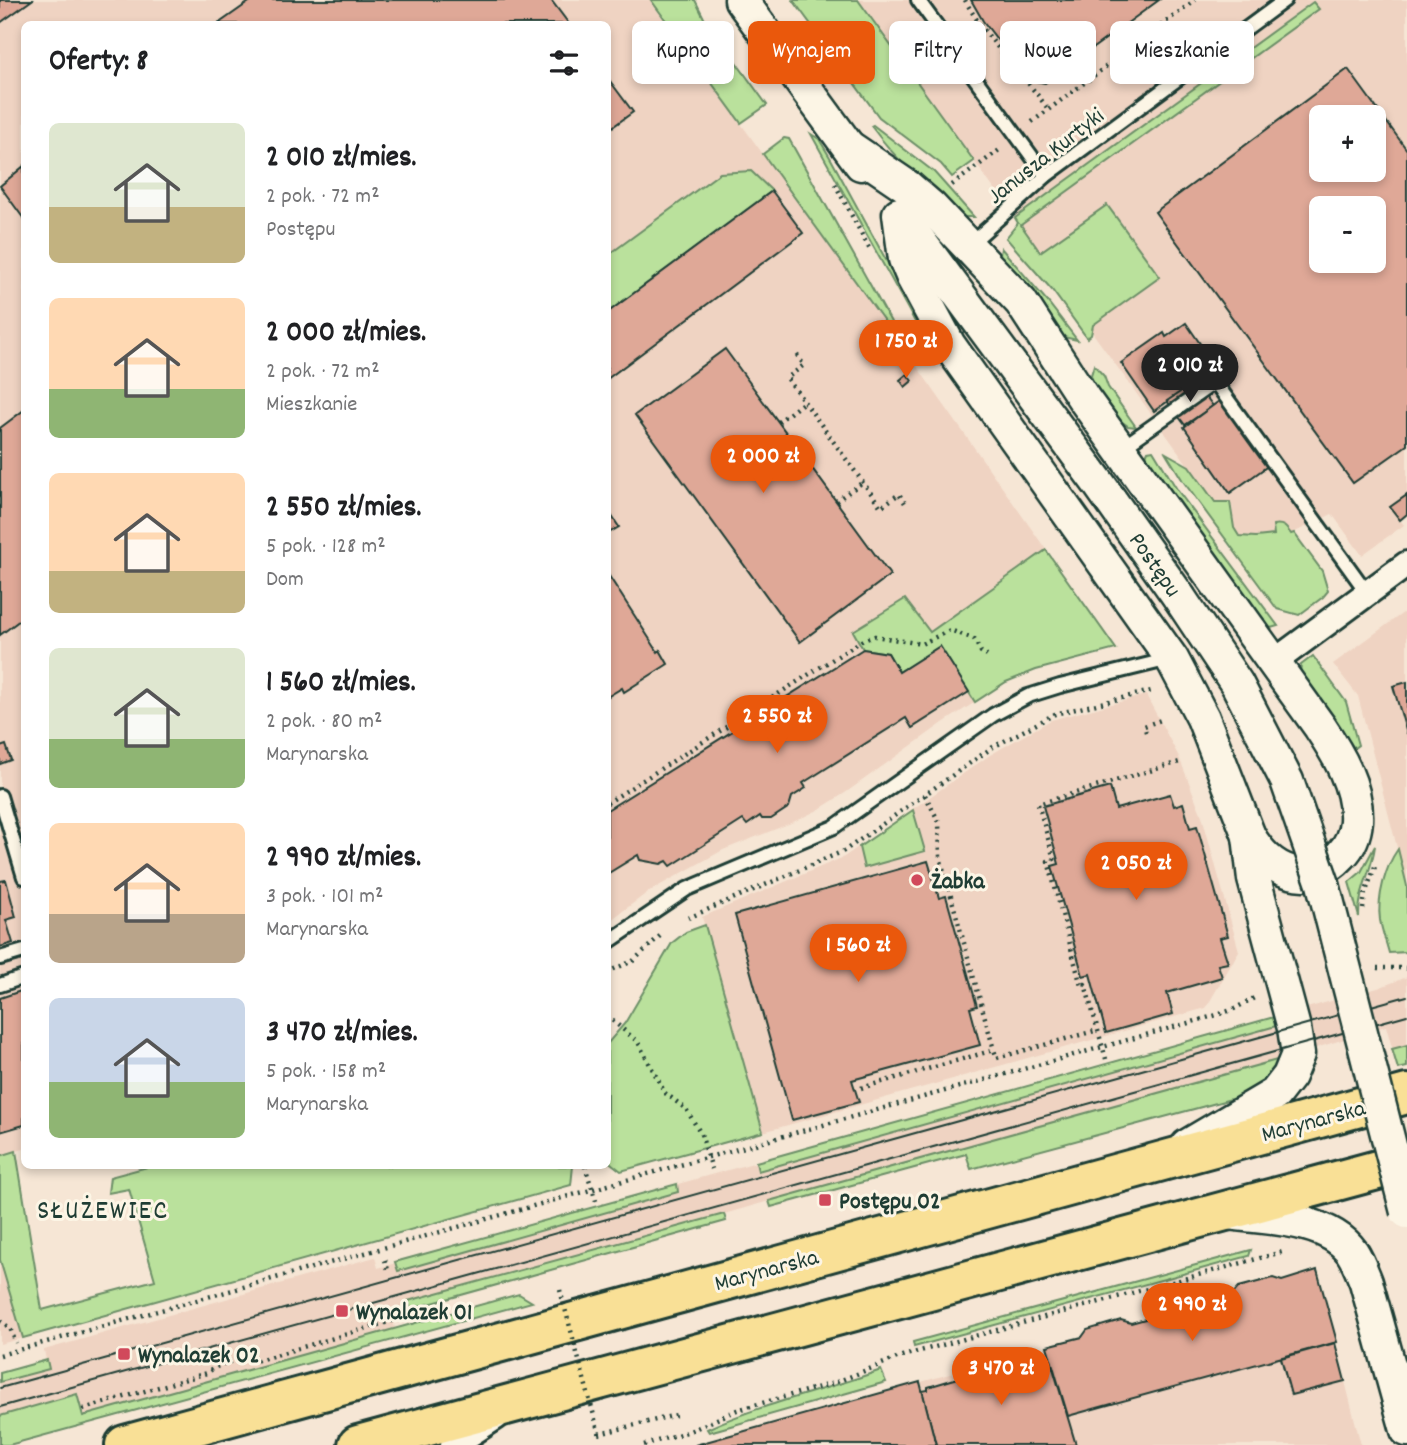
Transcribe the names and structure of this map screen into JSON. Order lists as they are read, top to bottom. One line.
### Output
{"streets":{"main road":["Marynarska"],"street":["Postępu"],"lane":["Janusza Kurtyki"]},"districts":["SŁUŻEWIEC"],"places":{"other":["Żabka"],"transit":["Postępu 02","Wynalazek 01","Wynalazek 02"]},"page":{"chip":["Kupno","Wynajem","Filtry","Nowe","Mieszkanie"],"heading":"Oferty: 8","map_buttons":["+","−"],"list":[{"name":"2 010 zł/mies.","note":"2 pok. · 72 m² · Postępu"},{"name":"2 000 zł/mies.","note":"2 pok. · 72 m² · Mieszkanie"},{"name":"2 550 zł/mies.","note":"5 pok. · 128 m² · Dom"},{"name":"1 560 zł/mies.","note":"2 pok. · 80 m² · Marynarska"},{"name":"2 990 zł/mies.","note":"3 pok. · 101 m² · Marynarska"},{"name":"3 470 zł/mies.","note":"5 pok. · 158 m² · Marynarska"}],"price":["1 750 zł","2 010 zł","2 000 zł","2 550 zł","2 050 zł","1 560 zł","2 990 zł","3 470 zł"]}}
